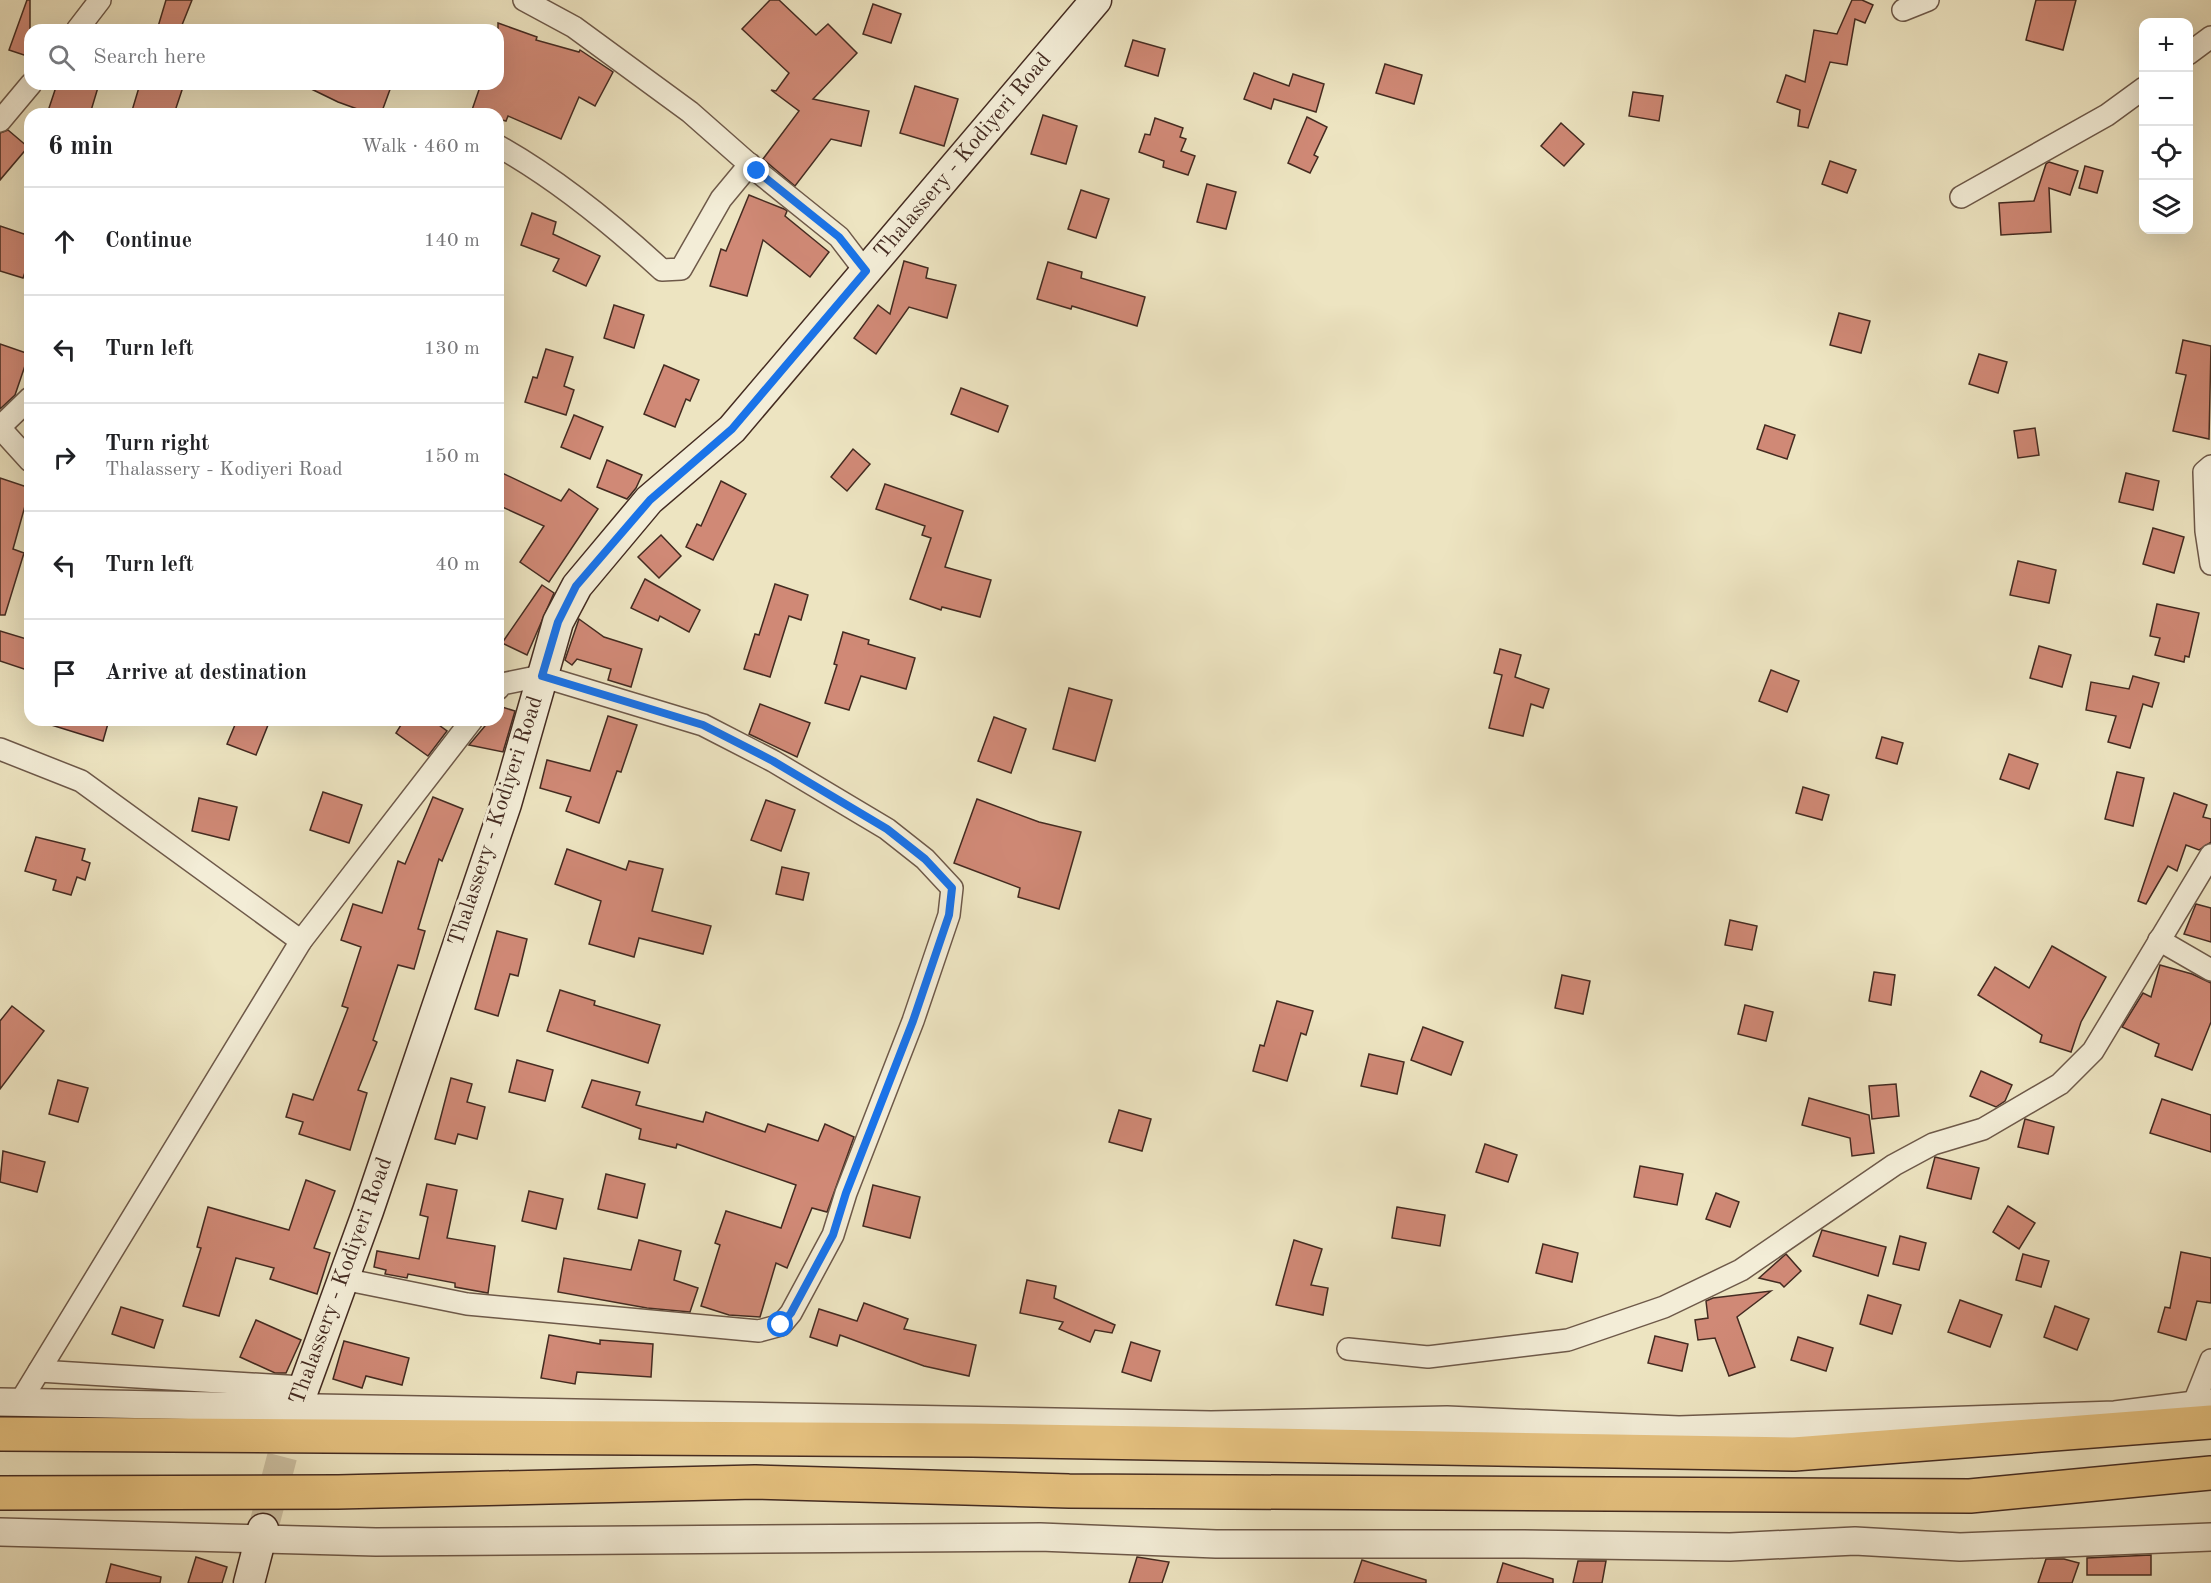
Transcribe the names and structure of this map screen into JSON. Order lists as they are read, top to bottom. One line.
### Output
{"streets":{"main road":["Thalassery - Kodiyeri Road"]},"page":{"map_buttons":["+","−"],"search":"Search here","heading":["6 min","Walk · 460 m"],"list":[["Continue","140 m"],["Turn left","130 m"],["Turn right","Thalassery - Kodiyeri Road","150 m"],["Turn left","40 m"],"Arrive at destination"]}}
